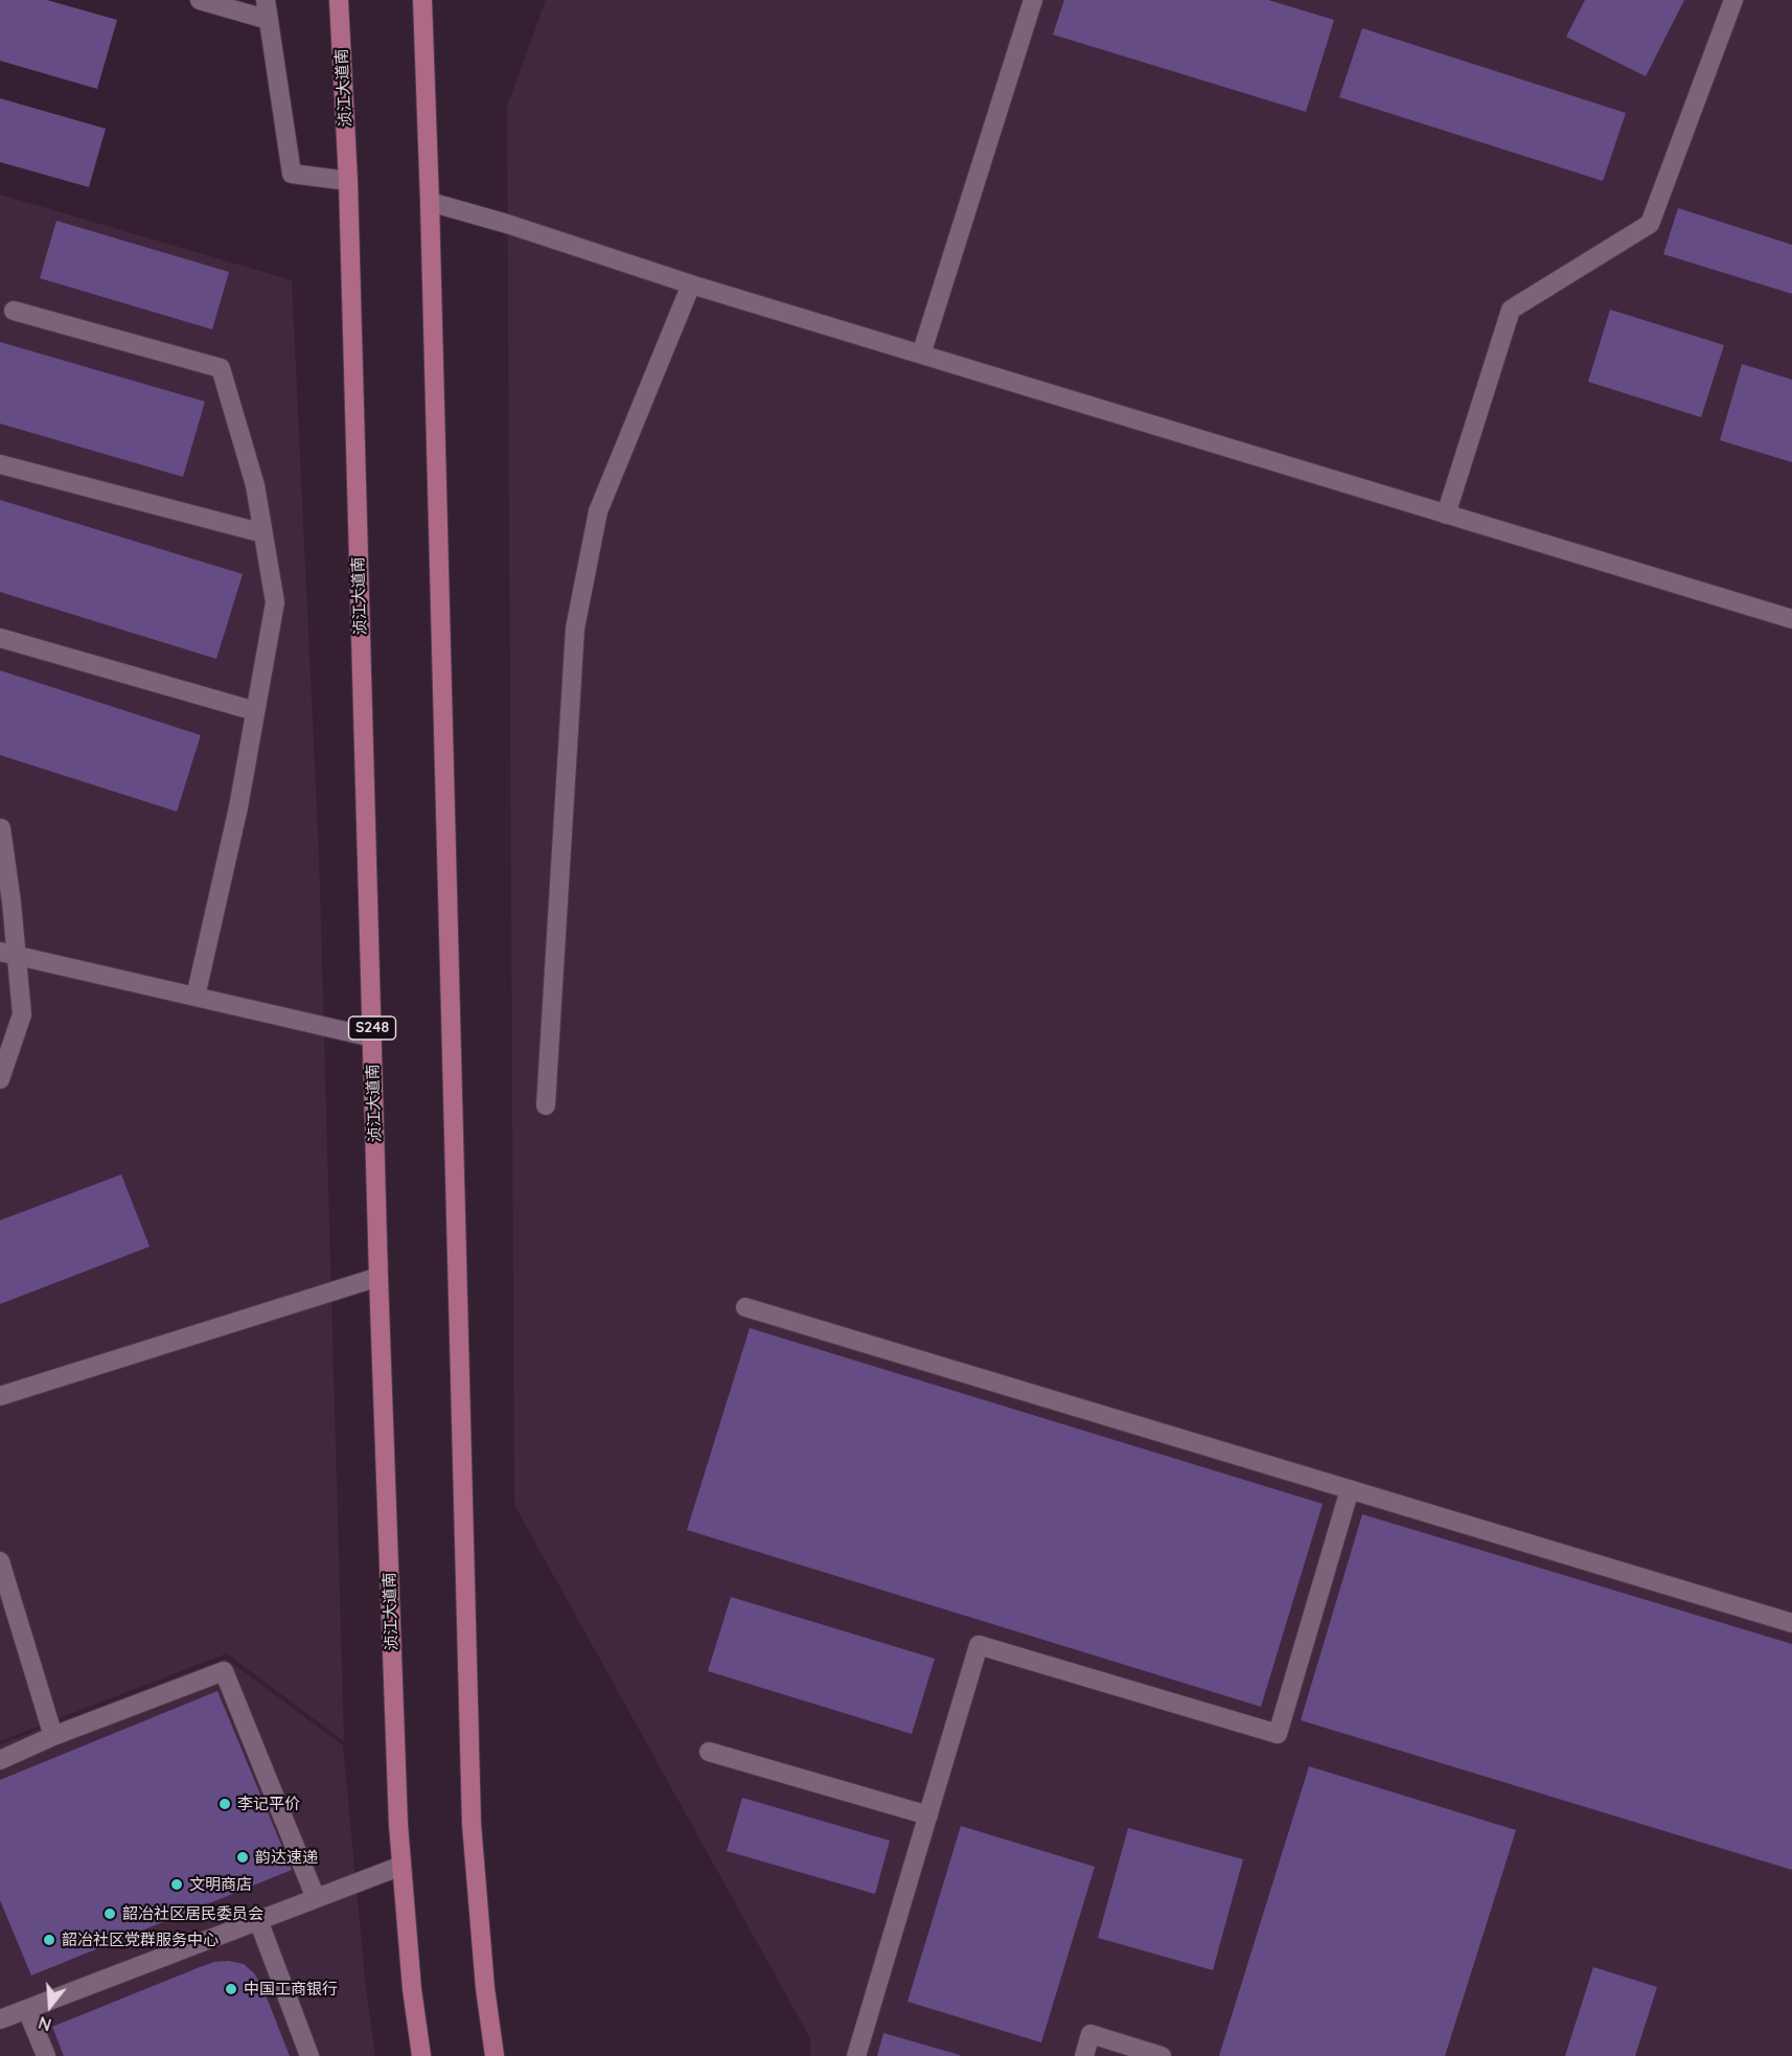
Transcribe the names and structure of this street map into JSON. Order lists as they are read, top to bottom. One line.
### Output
{"streets":{"main road":["浈江大道南","S248"]},"places":["李记平价","韵达速递","文明商店","韶冶社区居民委员会","韶冶社区党群服务中心","中国工商银行"],"north":"bottom"}
